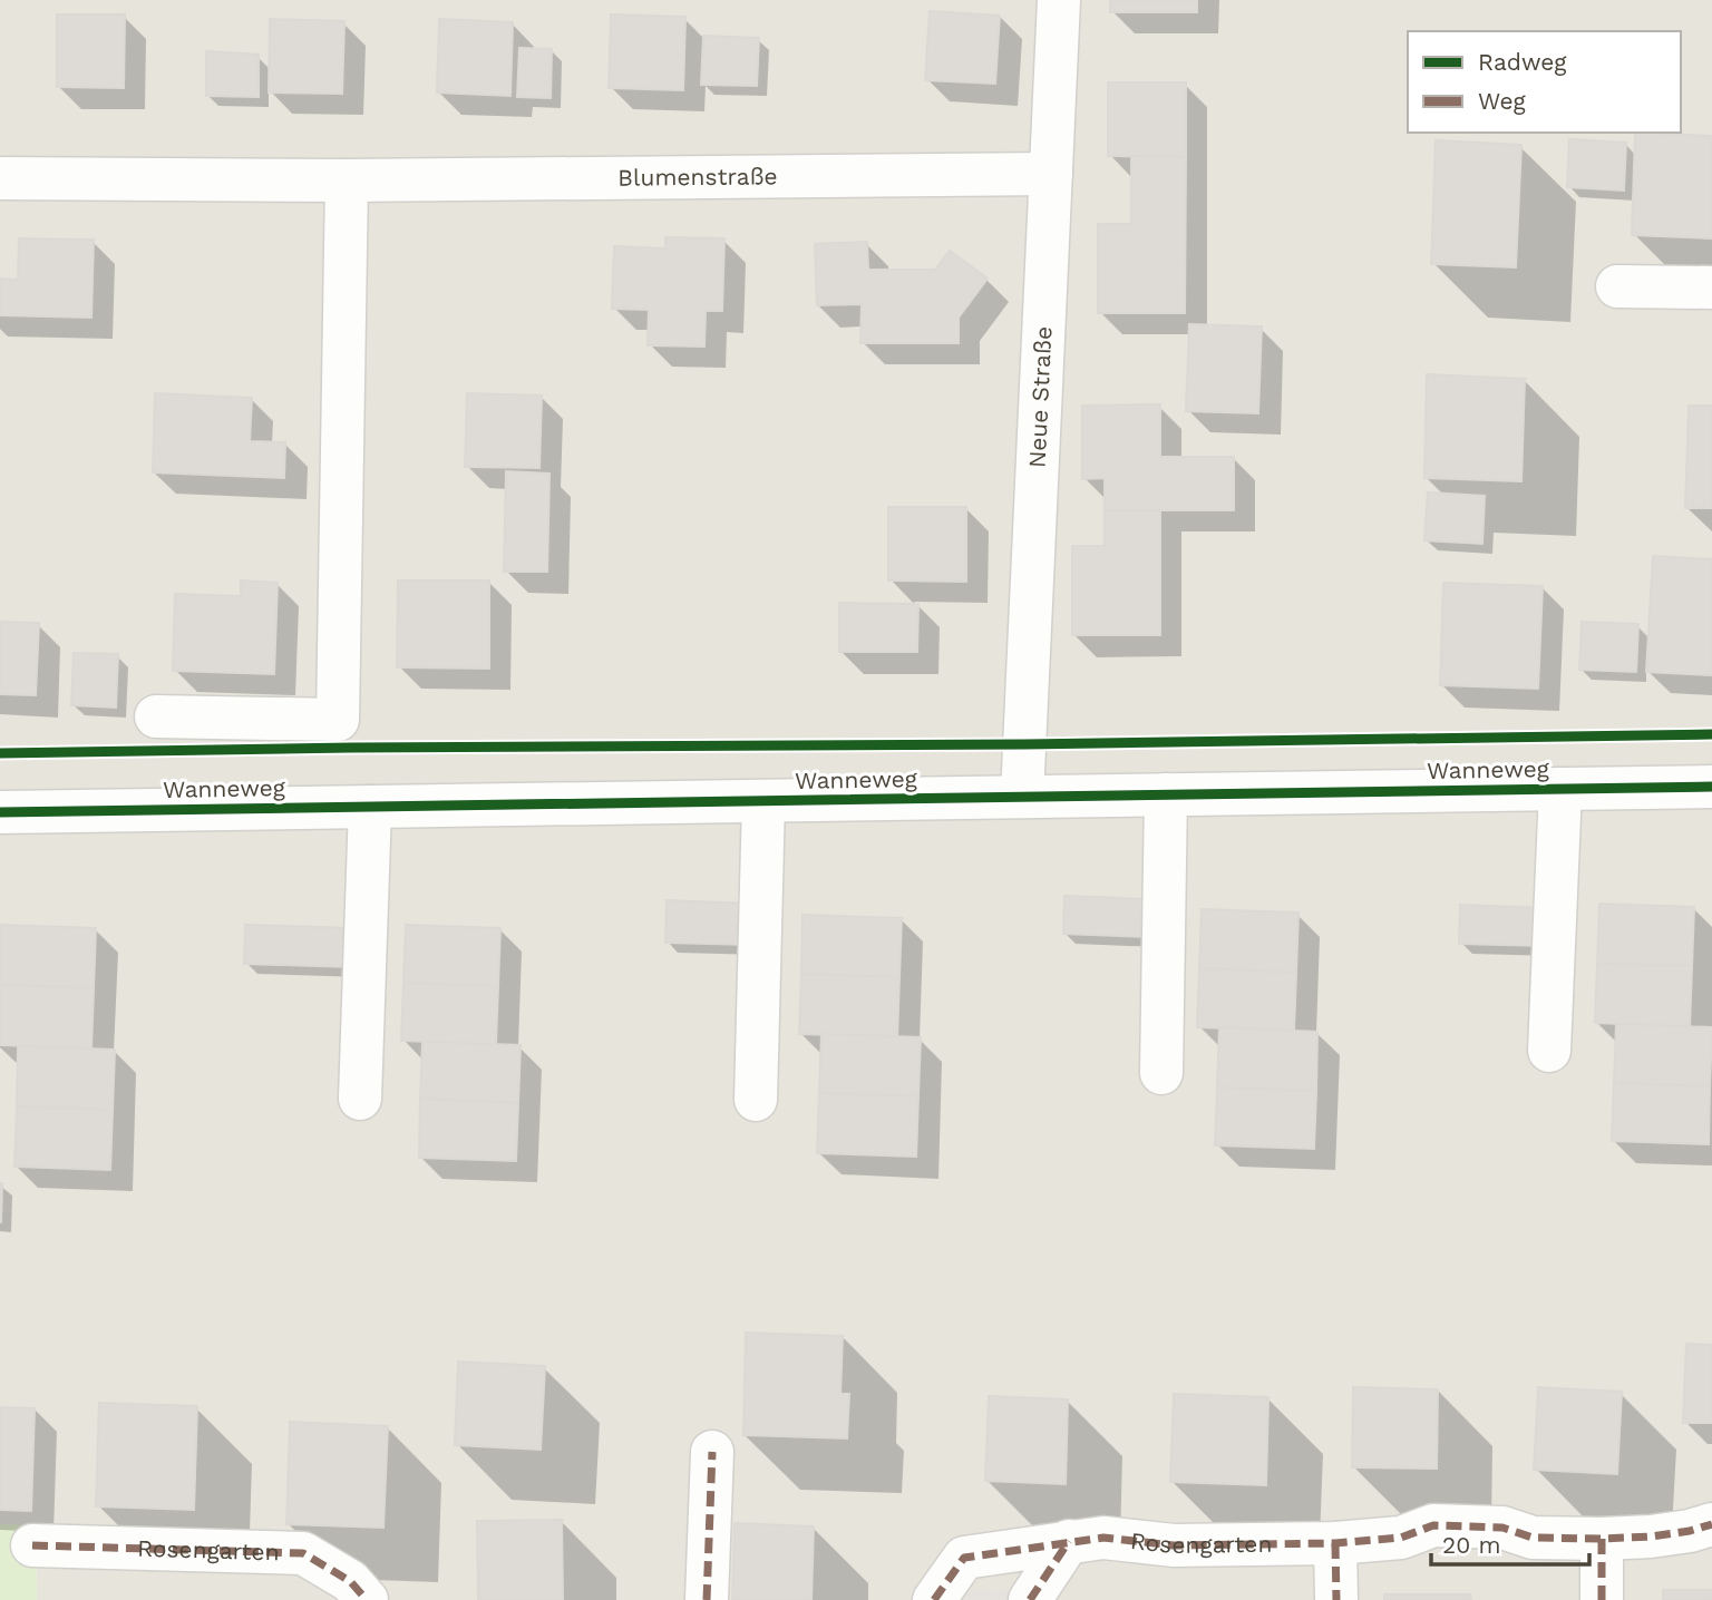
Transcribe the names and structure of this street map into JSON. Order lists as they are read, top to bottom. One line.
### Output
{"streets":{"street":["Blumenstraße","Neue Straße","Wanneweg","Rosengarten"]},"crossings":[["Blumenstraße","Neue Straße"],["Neue Straße","Wanneweg"]],"legend":["Radweg","Weg"],"scale_bar":"20 m"}
